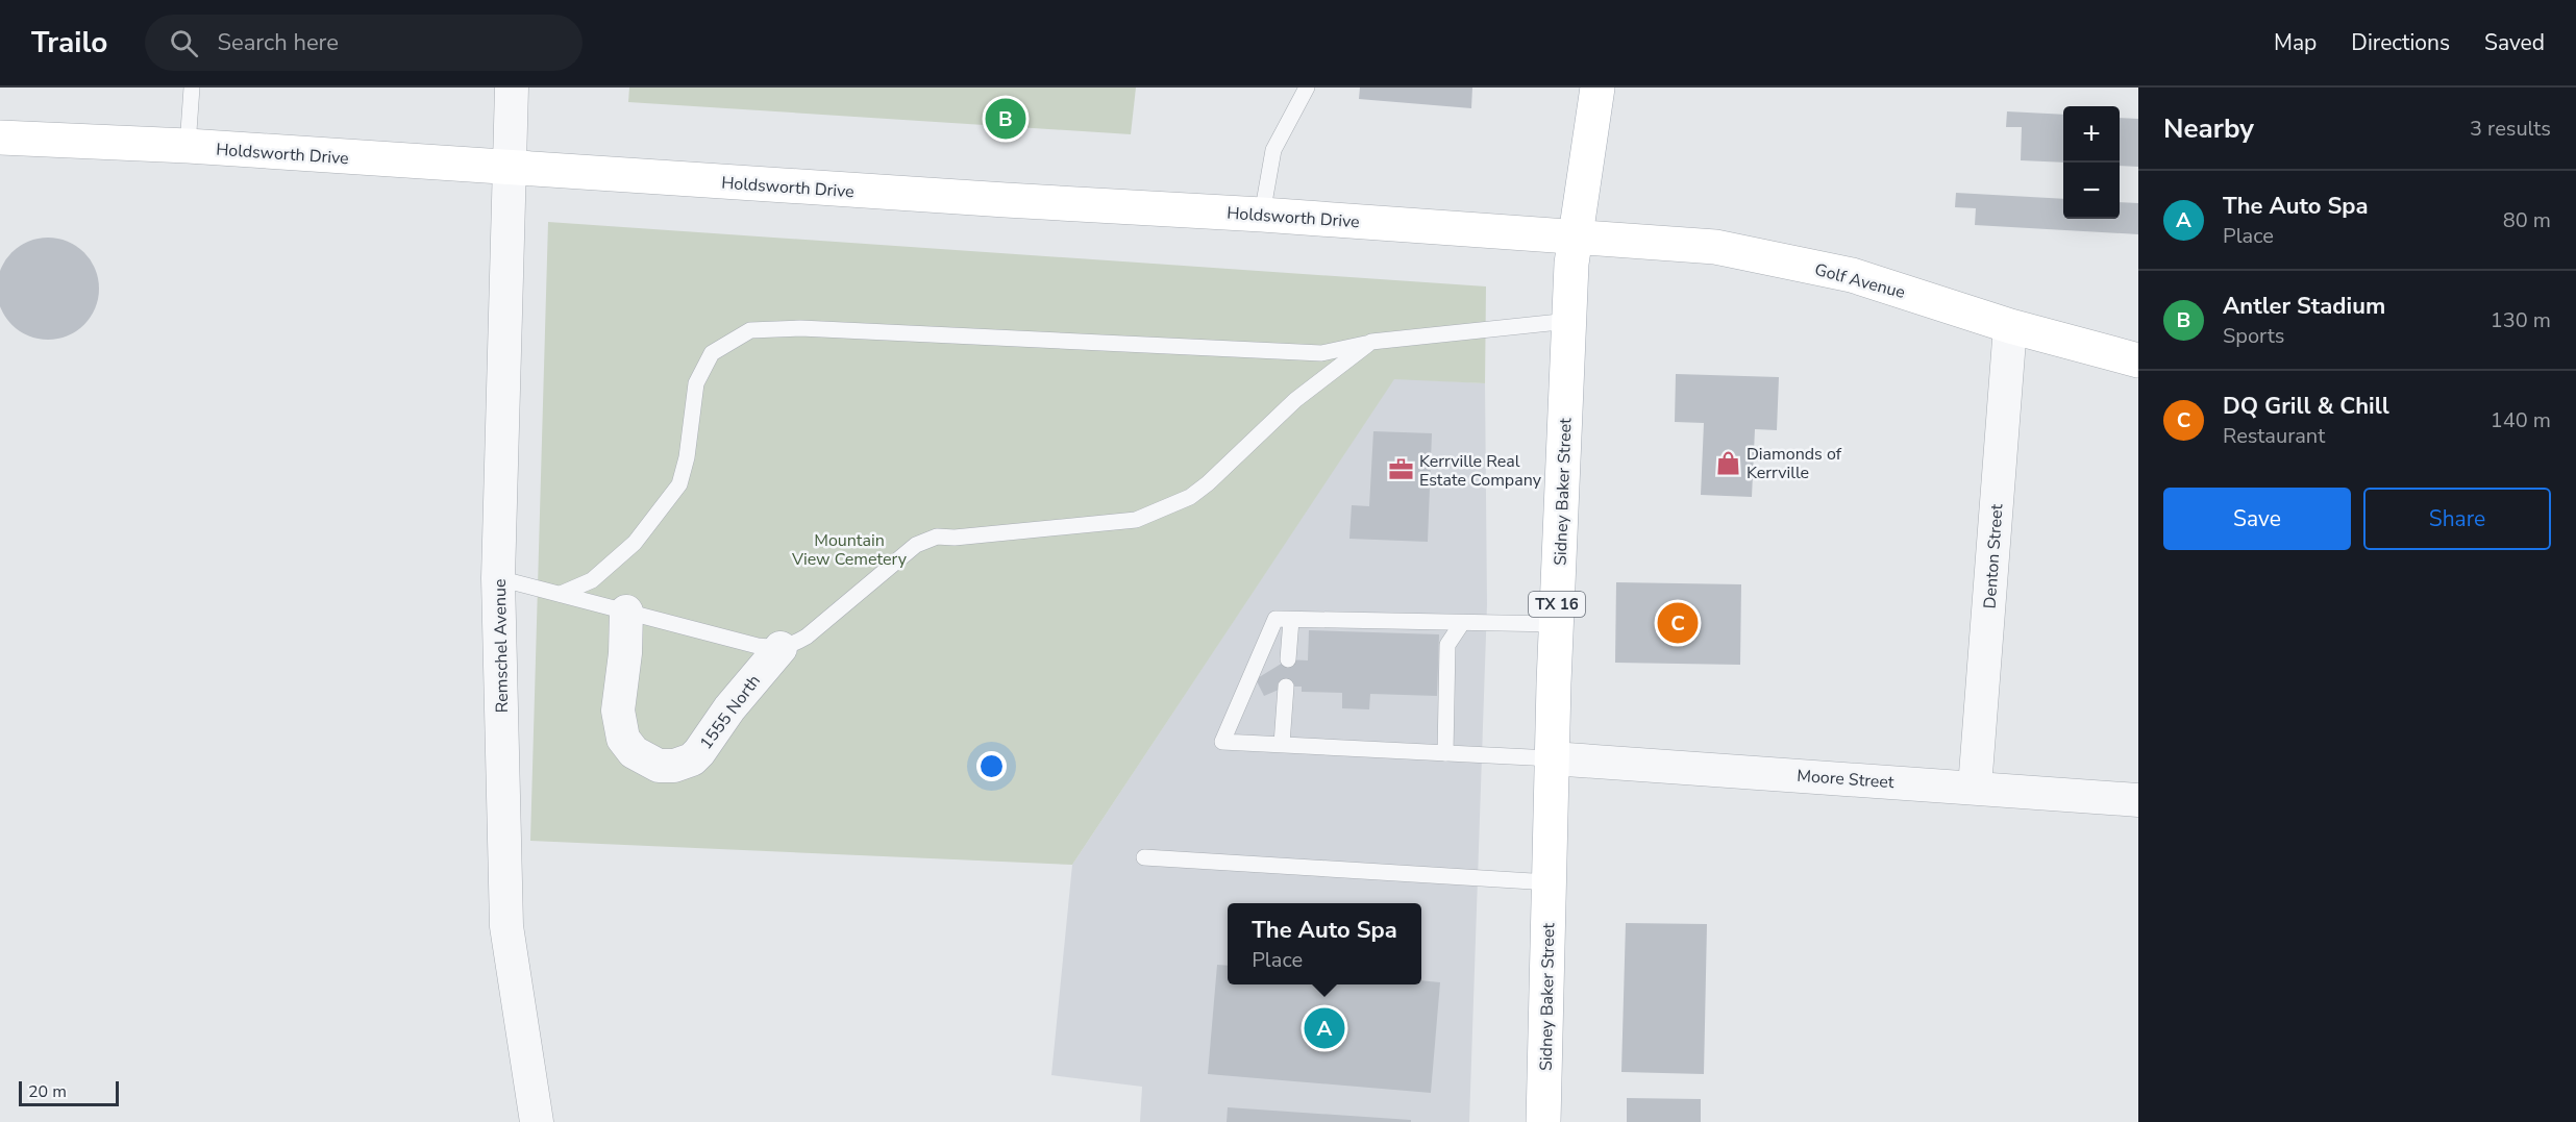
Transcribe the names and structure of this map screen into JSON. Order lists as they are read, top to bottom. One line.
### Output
{"streets":{"main road":["Holdsworth Drive","Golf Avenue","Sidney Baker Street","TX 16"],"street":["Denton Street","Remschel Avenue","1555 North","Moore Street"]},"crossings":[["Holdsworth Drive","Golf Avenue"],["Holdsworth Drive","Sidney Baker Street"],["Holdsworth Drive","Remschel Avenue"],["Golf Avenue","Sidney Baker Street"],["Golf Avenue","Denton Street"],["Sidney Baker Street","Moore Street"],["Denton Street","Moore Street"]],"parks":["Mountain View Cemetery"],"places":{"shop":["Diamonds of Kerrville"],"office":["Kerrville Real Estate Company"]},"scale_bar":"20 m","page":{"header":"Trailo","search":"Search here","nav":["Map","Directions","Saved"],"heading":["Nearby","3 results"],"pins":["B","C","A"],"map_buttons":["+","−"],"list":[{"mark":"A","name":"The Auto Spa","note":"Place","value":"80 m"},{"mark":"B","name":"Antler Stadium","note":"Sports","value":"130 m"},{"mark":"C","name":"DQ Grill & Chill","note":"Restaurant","value":"140 m"}],"buttons":["Save","Share"],"popup":["The Auto Spa","Place"],"scale":"20 m"}}
